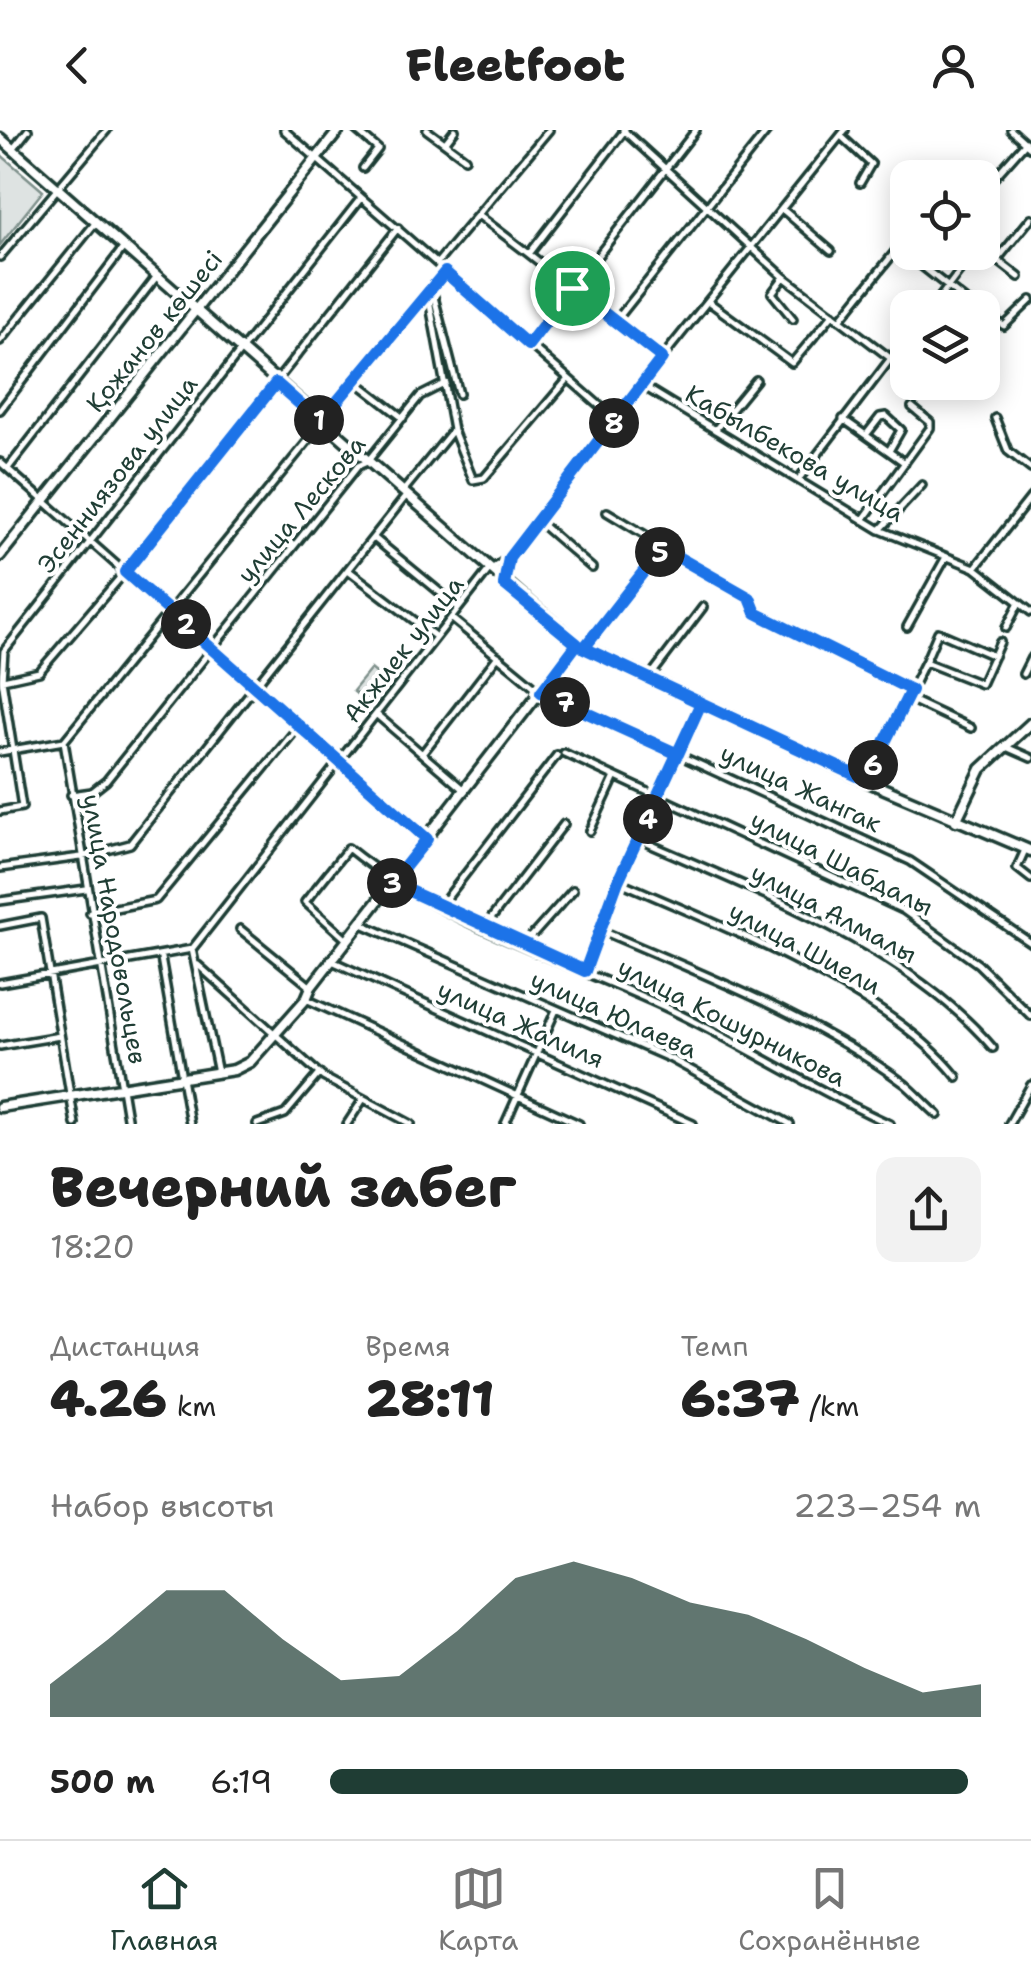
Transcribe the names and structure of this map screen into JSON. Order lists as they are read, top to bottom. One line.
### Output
{"streets":{"main road":["Қожанов көшесі"],"street":["Кабылбекова улица","Эсенниязова улица","улица Лескова","Акжиек улица","улица Жангак","улица Шабдалы","улица Алмалы","улица Народовольцев","улица Шиели","улица Юлаева","улица Кошурникова","улица Жалиля"]},"crossings":[["Кабылбекова улица","Акжиек улица"],["улица Лескова","улица Народовольцев"],["Акжиек улица","улица Жангак"],["улица Шабдалы","улица Кошурникова"]],"page":{"header":"Fleetfoot","pins":["1","8","5","2","7","6","4","3"],"heading":["Вечерний забег","18:20"],"stats":[["Дистанция","4.26 km"],["Время","28:11"],["Темп","6:37 /km"]],"chart":["Набор высоты","223–254 m"],"list":[{"name":"500 m","note":"6:19"}],"tabs":["Главная","Карта","Сохранённые"]}}
